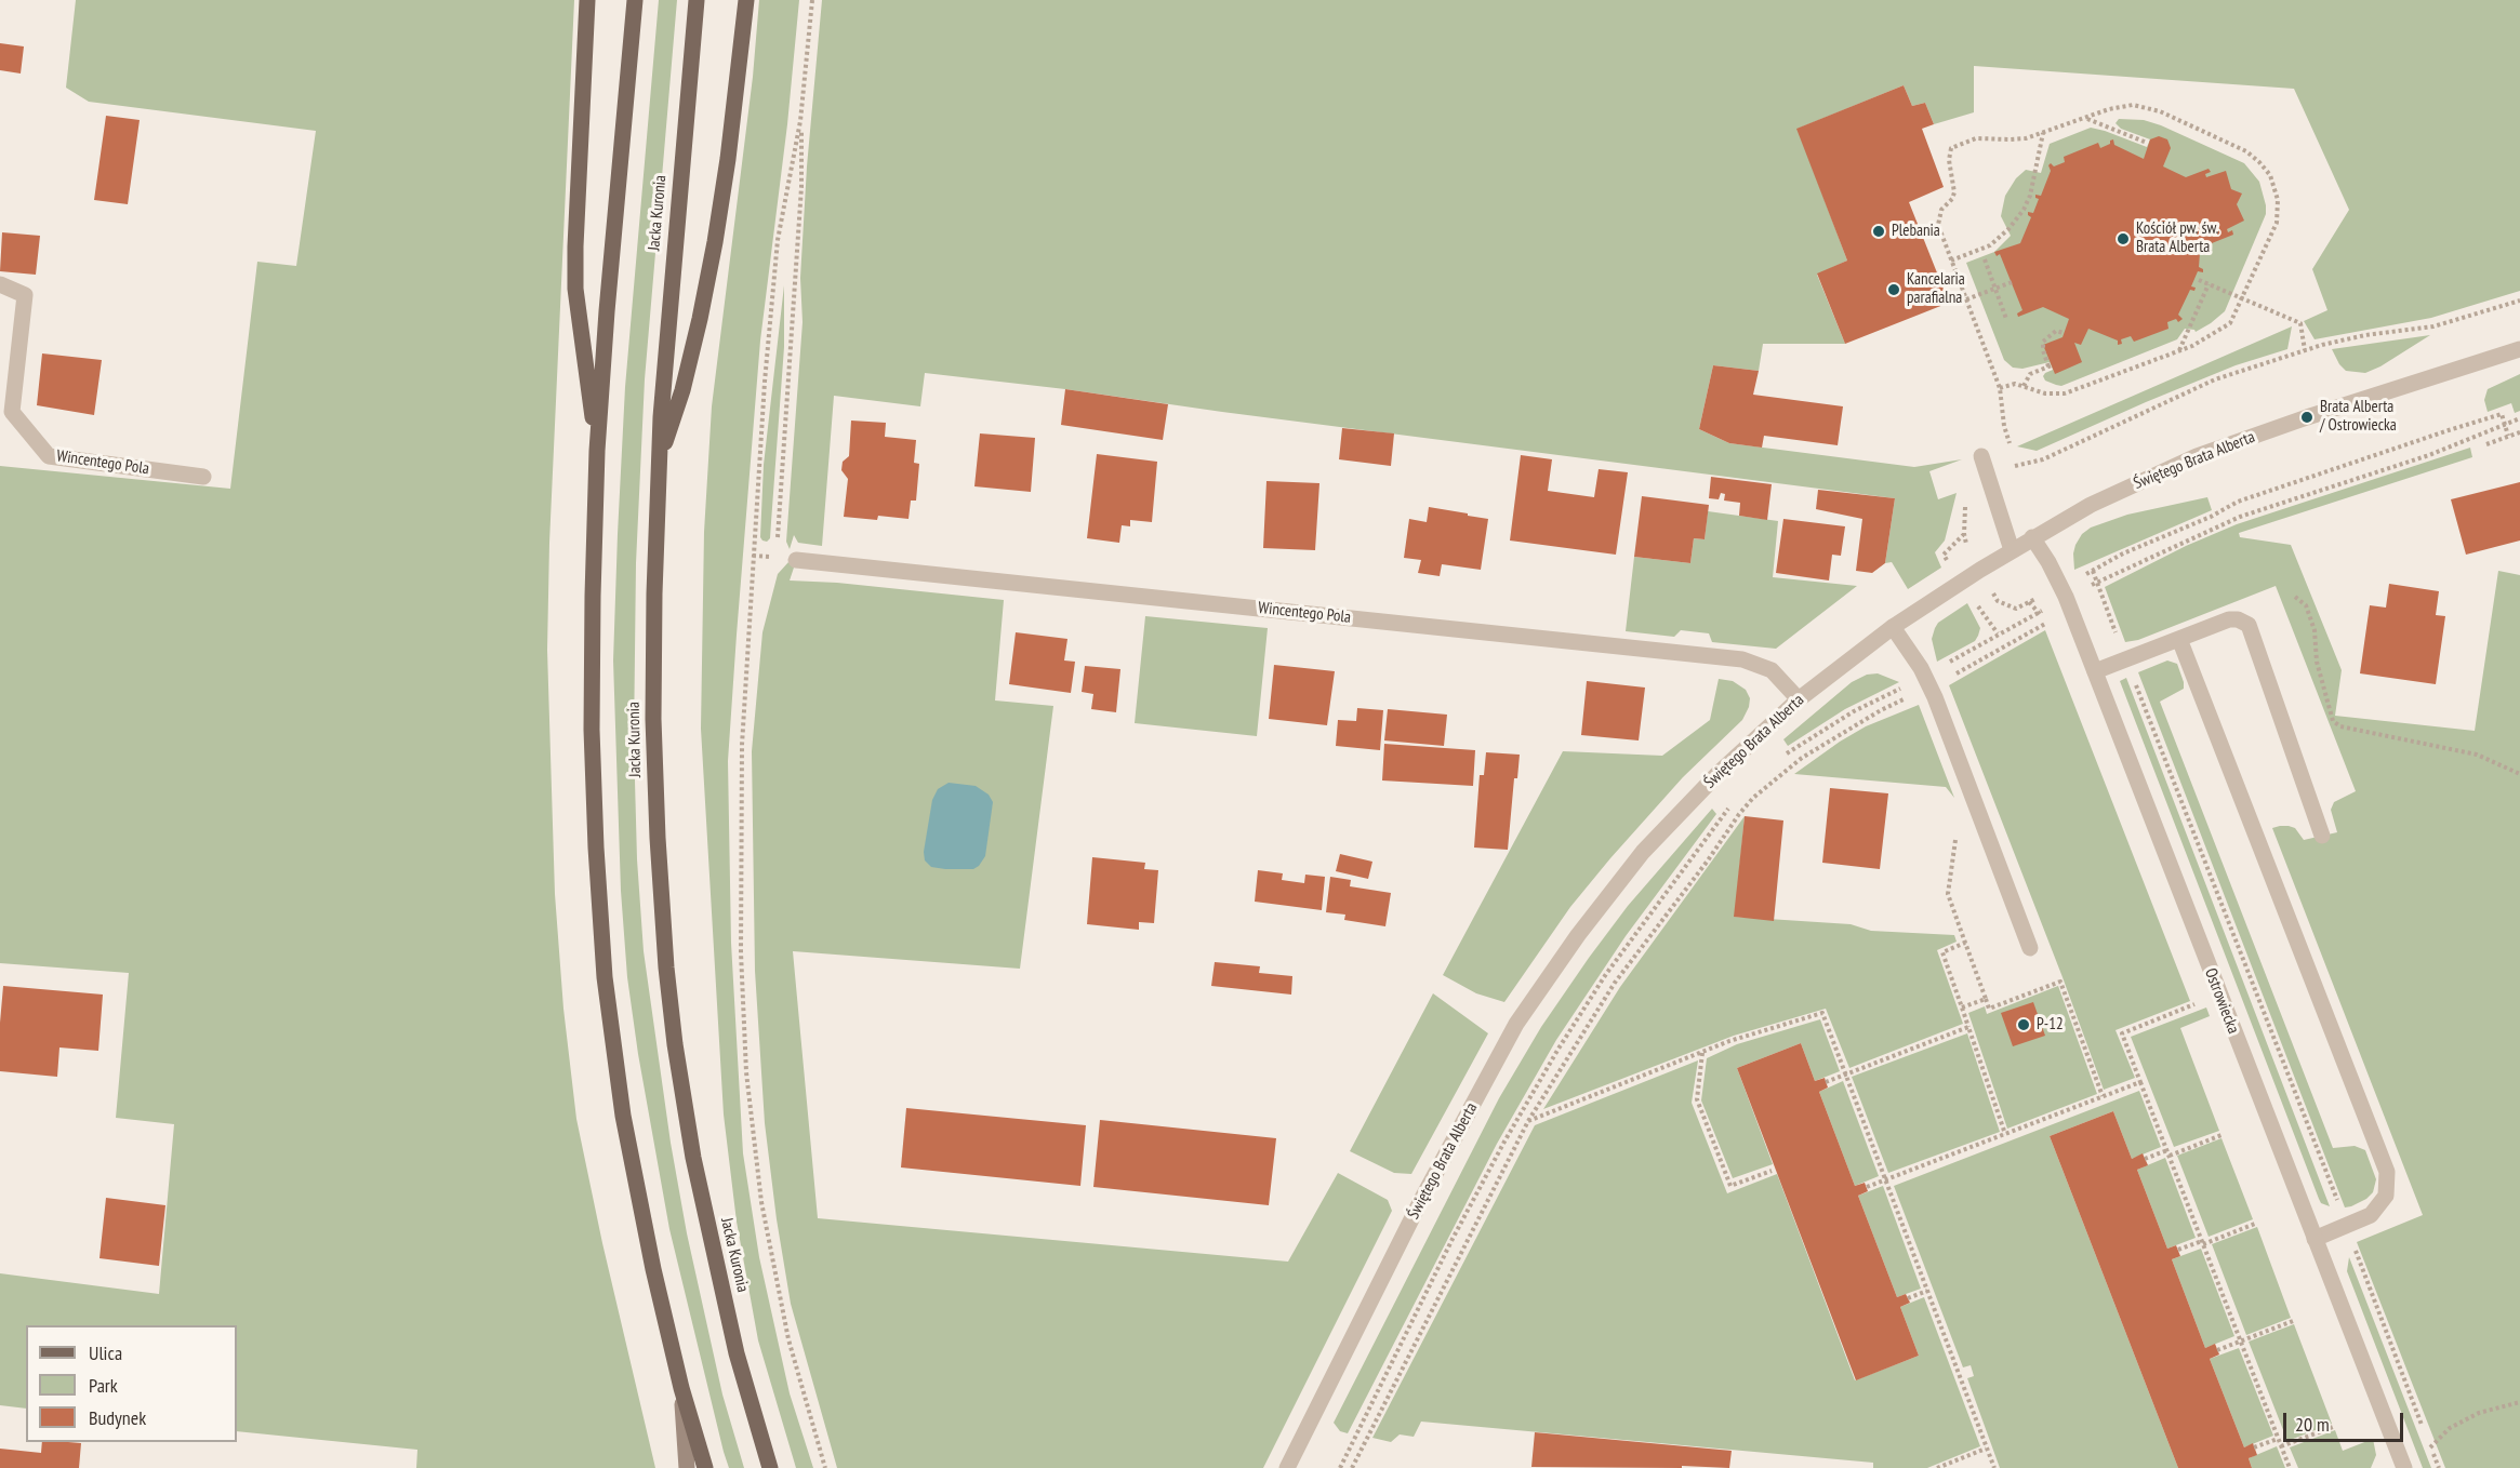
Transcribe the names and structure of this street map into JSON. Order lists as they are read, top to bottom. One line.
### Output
{"streets":{"main road":["Jacka Kuronia"],"street":["Świętego Brata Alberta","Wincentego Pola","Ostrowiecka"]},"crossings":[["Świętego Brata Alberta","Wincentego Pola"],["Świętego Brata Alberta","Ostrowiecka"]],"places":["Plebania","Kościół pw. św. Brata Alberta","Kancelaria parafialna","Brata Alberta / Ostrowiecka","P-12"],"legend":["Ulica","Park","Budynek"],"scale_bar":"20 m"}
